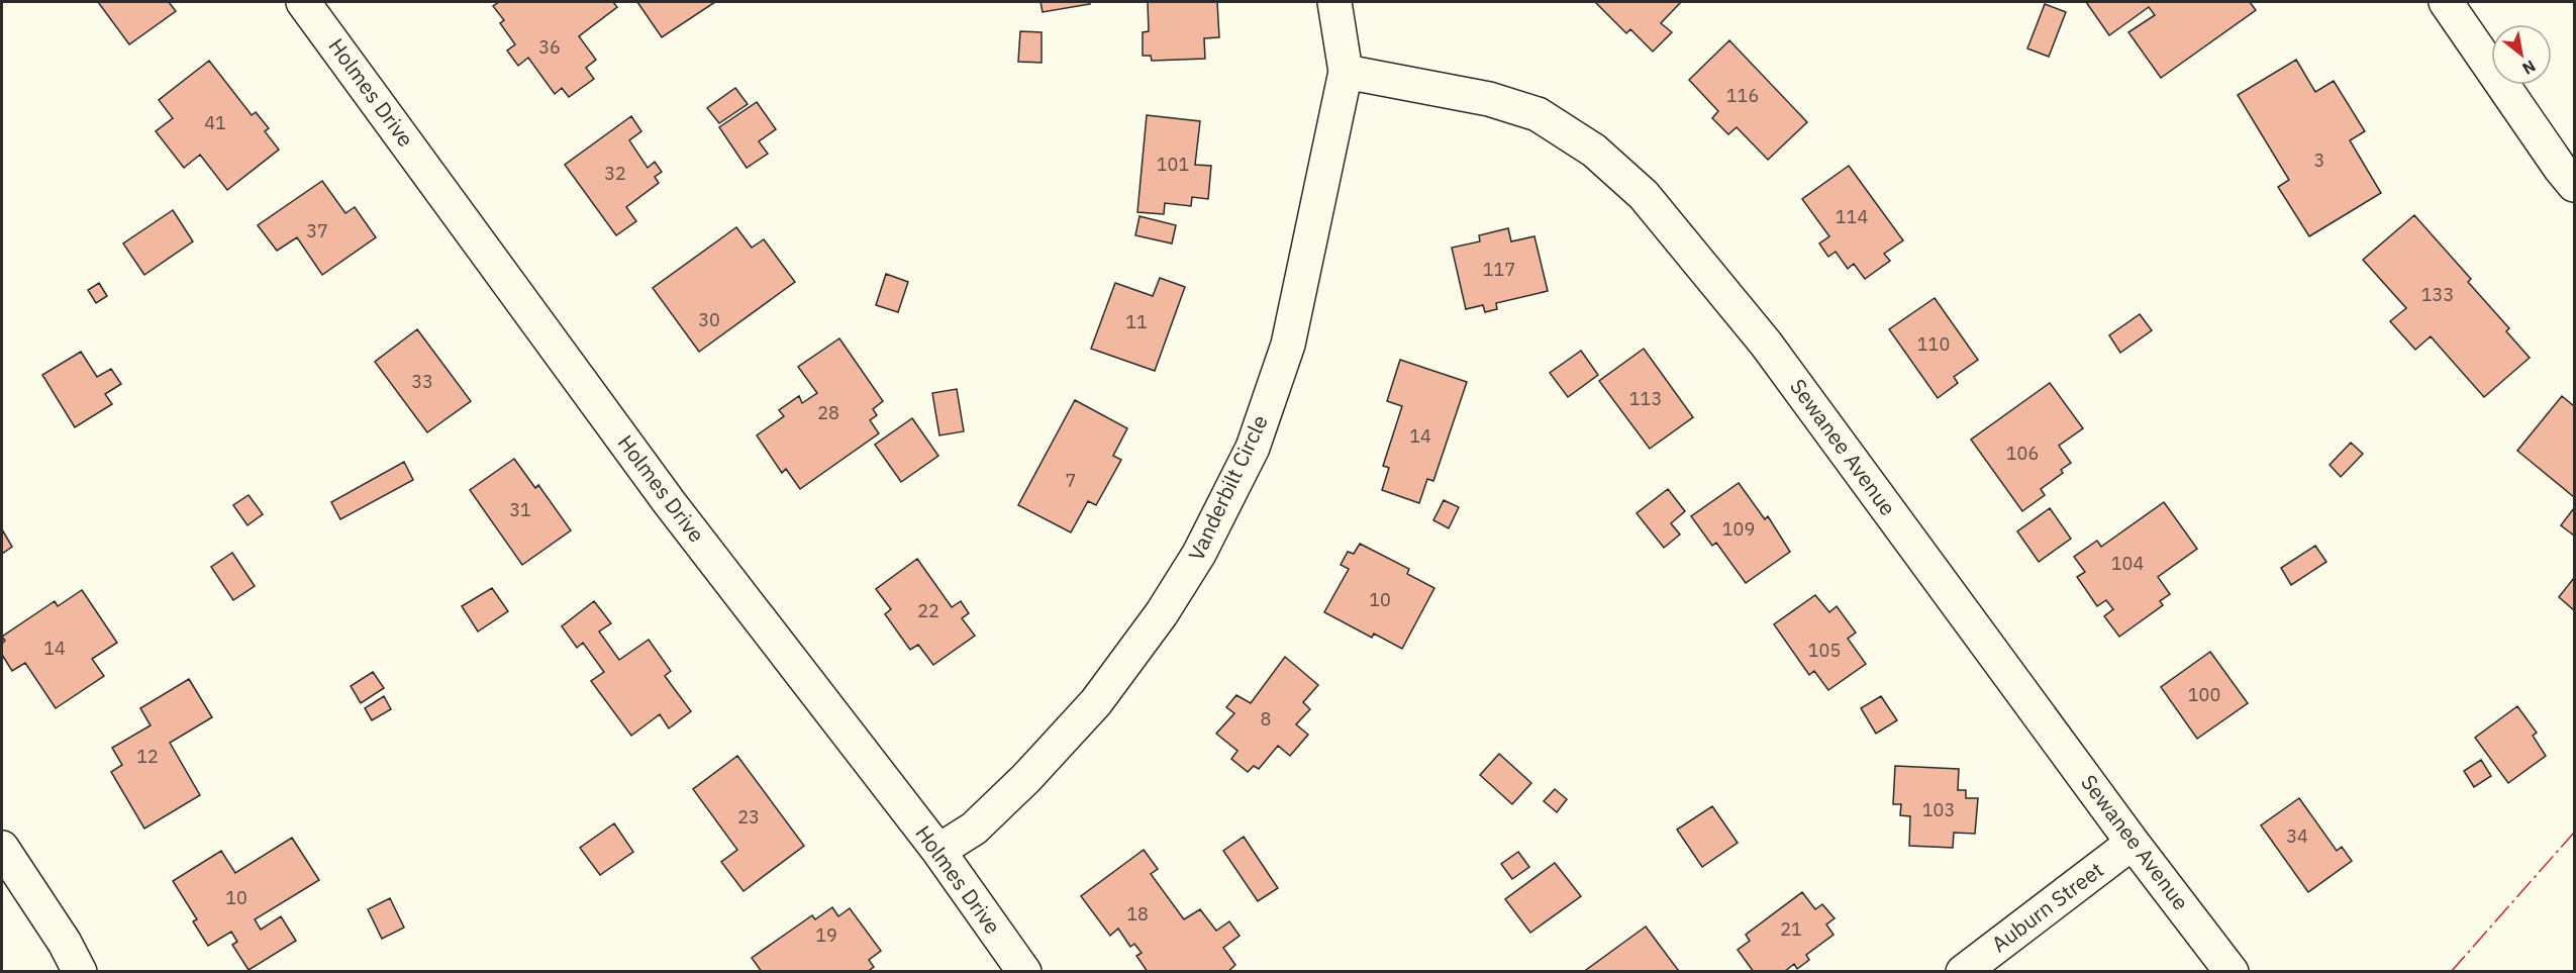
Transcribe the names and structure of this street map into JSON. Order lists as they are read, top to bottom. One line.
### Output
{"streets":{"street":["Holmes Drive","Sewanee Avenue","Vanderbilt Circle","Auburn Street"]},"crossings":[["Holmes Drive","Vanderbilt Circle"],["Sewanee Avenue","Vanderbilt Circle"],["Sewanee Avenue","Auburn Street"]],"house_numbers":["36","116","41","3","101","32","114","37","117","133","30","11","110","33","113","28","14","106","7","31","109","104","10","22","14","105","100","8","12","103","23","34","10","18","21","19"],"north":"bottom right"}
